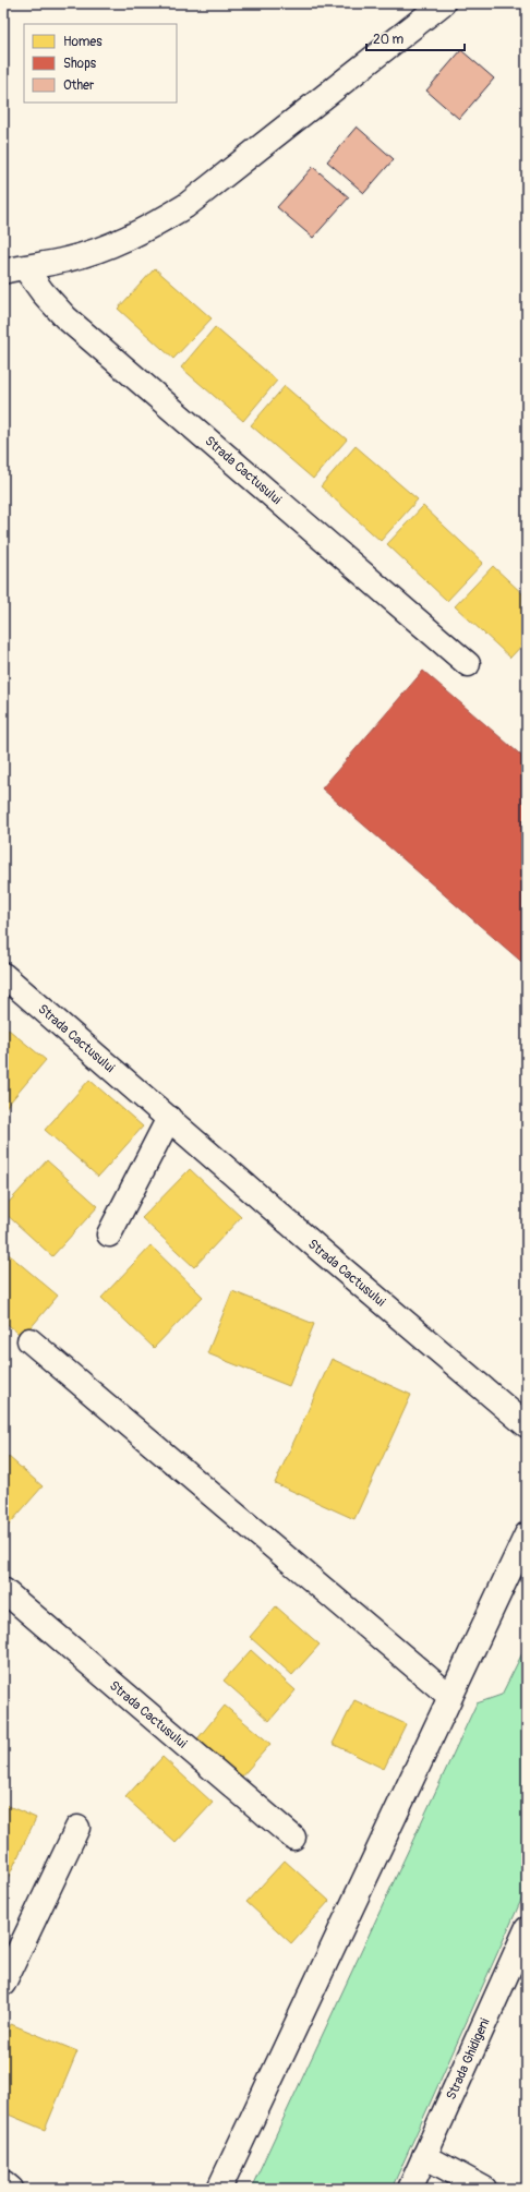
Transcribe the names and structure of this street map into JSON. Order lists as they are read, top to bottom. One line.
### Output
{"streets":{"street":["Strada Cactusului","Strada Ghidigeni"]},"legend":["Homes","Shops","Other"],"scale_bar":"20 m"}
